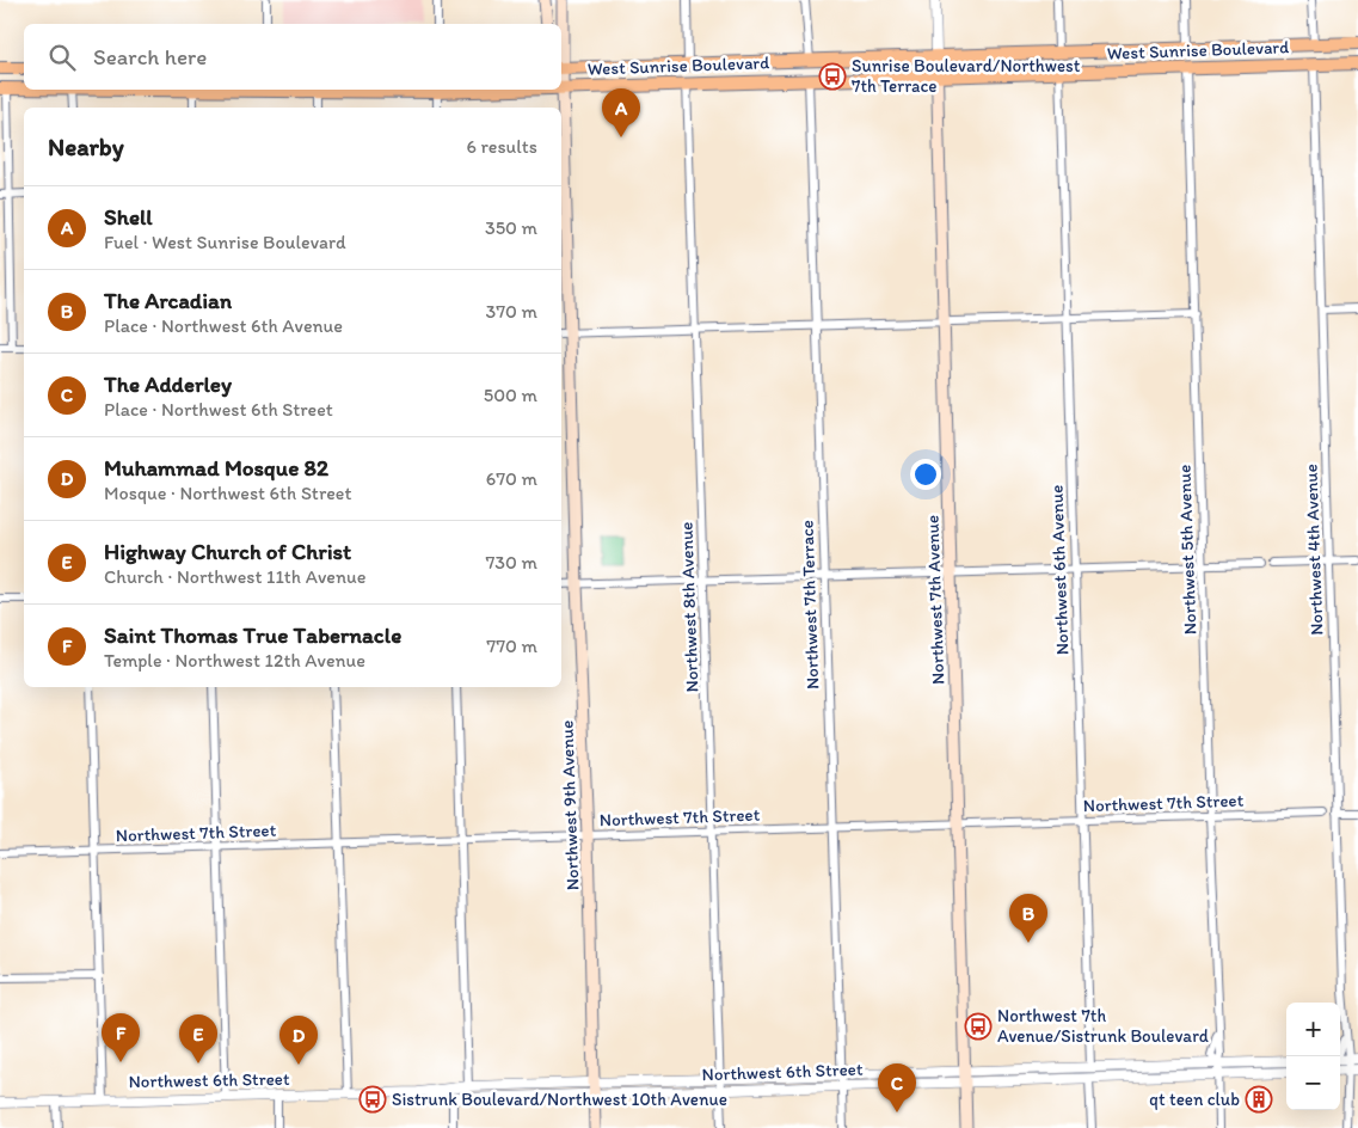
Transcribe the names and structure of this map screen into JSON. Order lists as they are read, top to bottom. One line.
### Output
{"streets":{"main road":["West Sunrise Boulevard","Northwest 7th Avenue","Northwest 9th Avenue"],"street":["Northwest 5th Avenue","Northwest 4th Avenue","Northwest 6th Avenue","Northwest 7th Terrace","Northwest 8th Avenue","Northwest 7th Street","Northwest 6th Street"]},"crossings":[["West Sunrise Boulevard","Northwest 5th Avenue"],["West Sunrise Boulevard","Northwest 4th Avenue"],["West Sunrise Boulevard","Northwest 6th Avenue"],["West Sunrise Boulevard","Northwest 7th Avenue"],["West Sunrise Boulevard","Northwest 7th Terrace"],["West Sunrise Boulevard","Northwest 8th Avenue"],["West Sunrise Boulevard","Northwest 9th Avenue"],["Northwest 5th Avenue","Northwest 7th Street"],["Northwest 5th Avenue","Northwest 6th Street"],["Northwest 6th Avenue","Northwest 7th Street"],["Northwest 6th Avenue","Northwest 6th Street"],["Northwest 7th Avenue","Northwest 7th Street"],["Northwest 7th Avenue","Northwest 6th Street"],["Northwest 7th Terrace","Northwest 7th Street"],["Northwest 7th Terrace","Northwest 6th Street"],["Northwest 8th Avenue","Northwest 7th Street"],["Northwest 8th Avenue","Northwest 6th Street"],["Northwest 7th Street","Northwest 9th Avenue"],["Northwest 9th Avenue","Northwest 6th Street"]],"places":{"bus stop":["Sunrise Boulevard/Northwest 7th Terrace","Northwest 7th Avenue/Sistrunk Boulevard","Sistrunk Boulevard/Northwest 10th Avenue"],"building":["qt teen club"]},"page":{"search":"Search here","pins":["A","B","F","E","D","C"],"heading":["Nearby","6 results"],"list":[{"mark":"A","name":"Shell","note":"Fuel · West Sunrise Boulevard","value":"350 m"},{"mark":"B","name":"The Arcadian","note":"Place · Northwest 6th Avenue","value":"370 m"},{"mark":"C","name":"The Adderley","note":"Place · Northwest 6th Street","value":"500 m"},{"mark":"D","name":"Muhammad Mosque 82","note":"Mosque · Northwest 6th Street","value":"670 m"},{"mark":"E","name":"Highway Church of Christ","note":"Church · Northwest 11th Avenue","value":"730 m"},{"mark":"F","name":"Saint Thomas True Tabernacle","note":"Temple · Northwest 12th Avenue","value":"770 m"}],"map_buttons":["+","−"]}}
